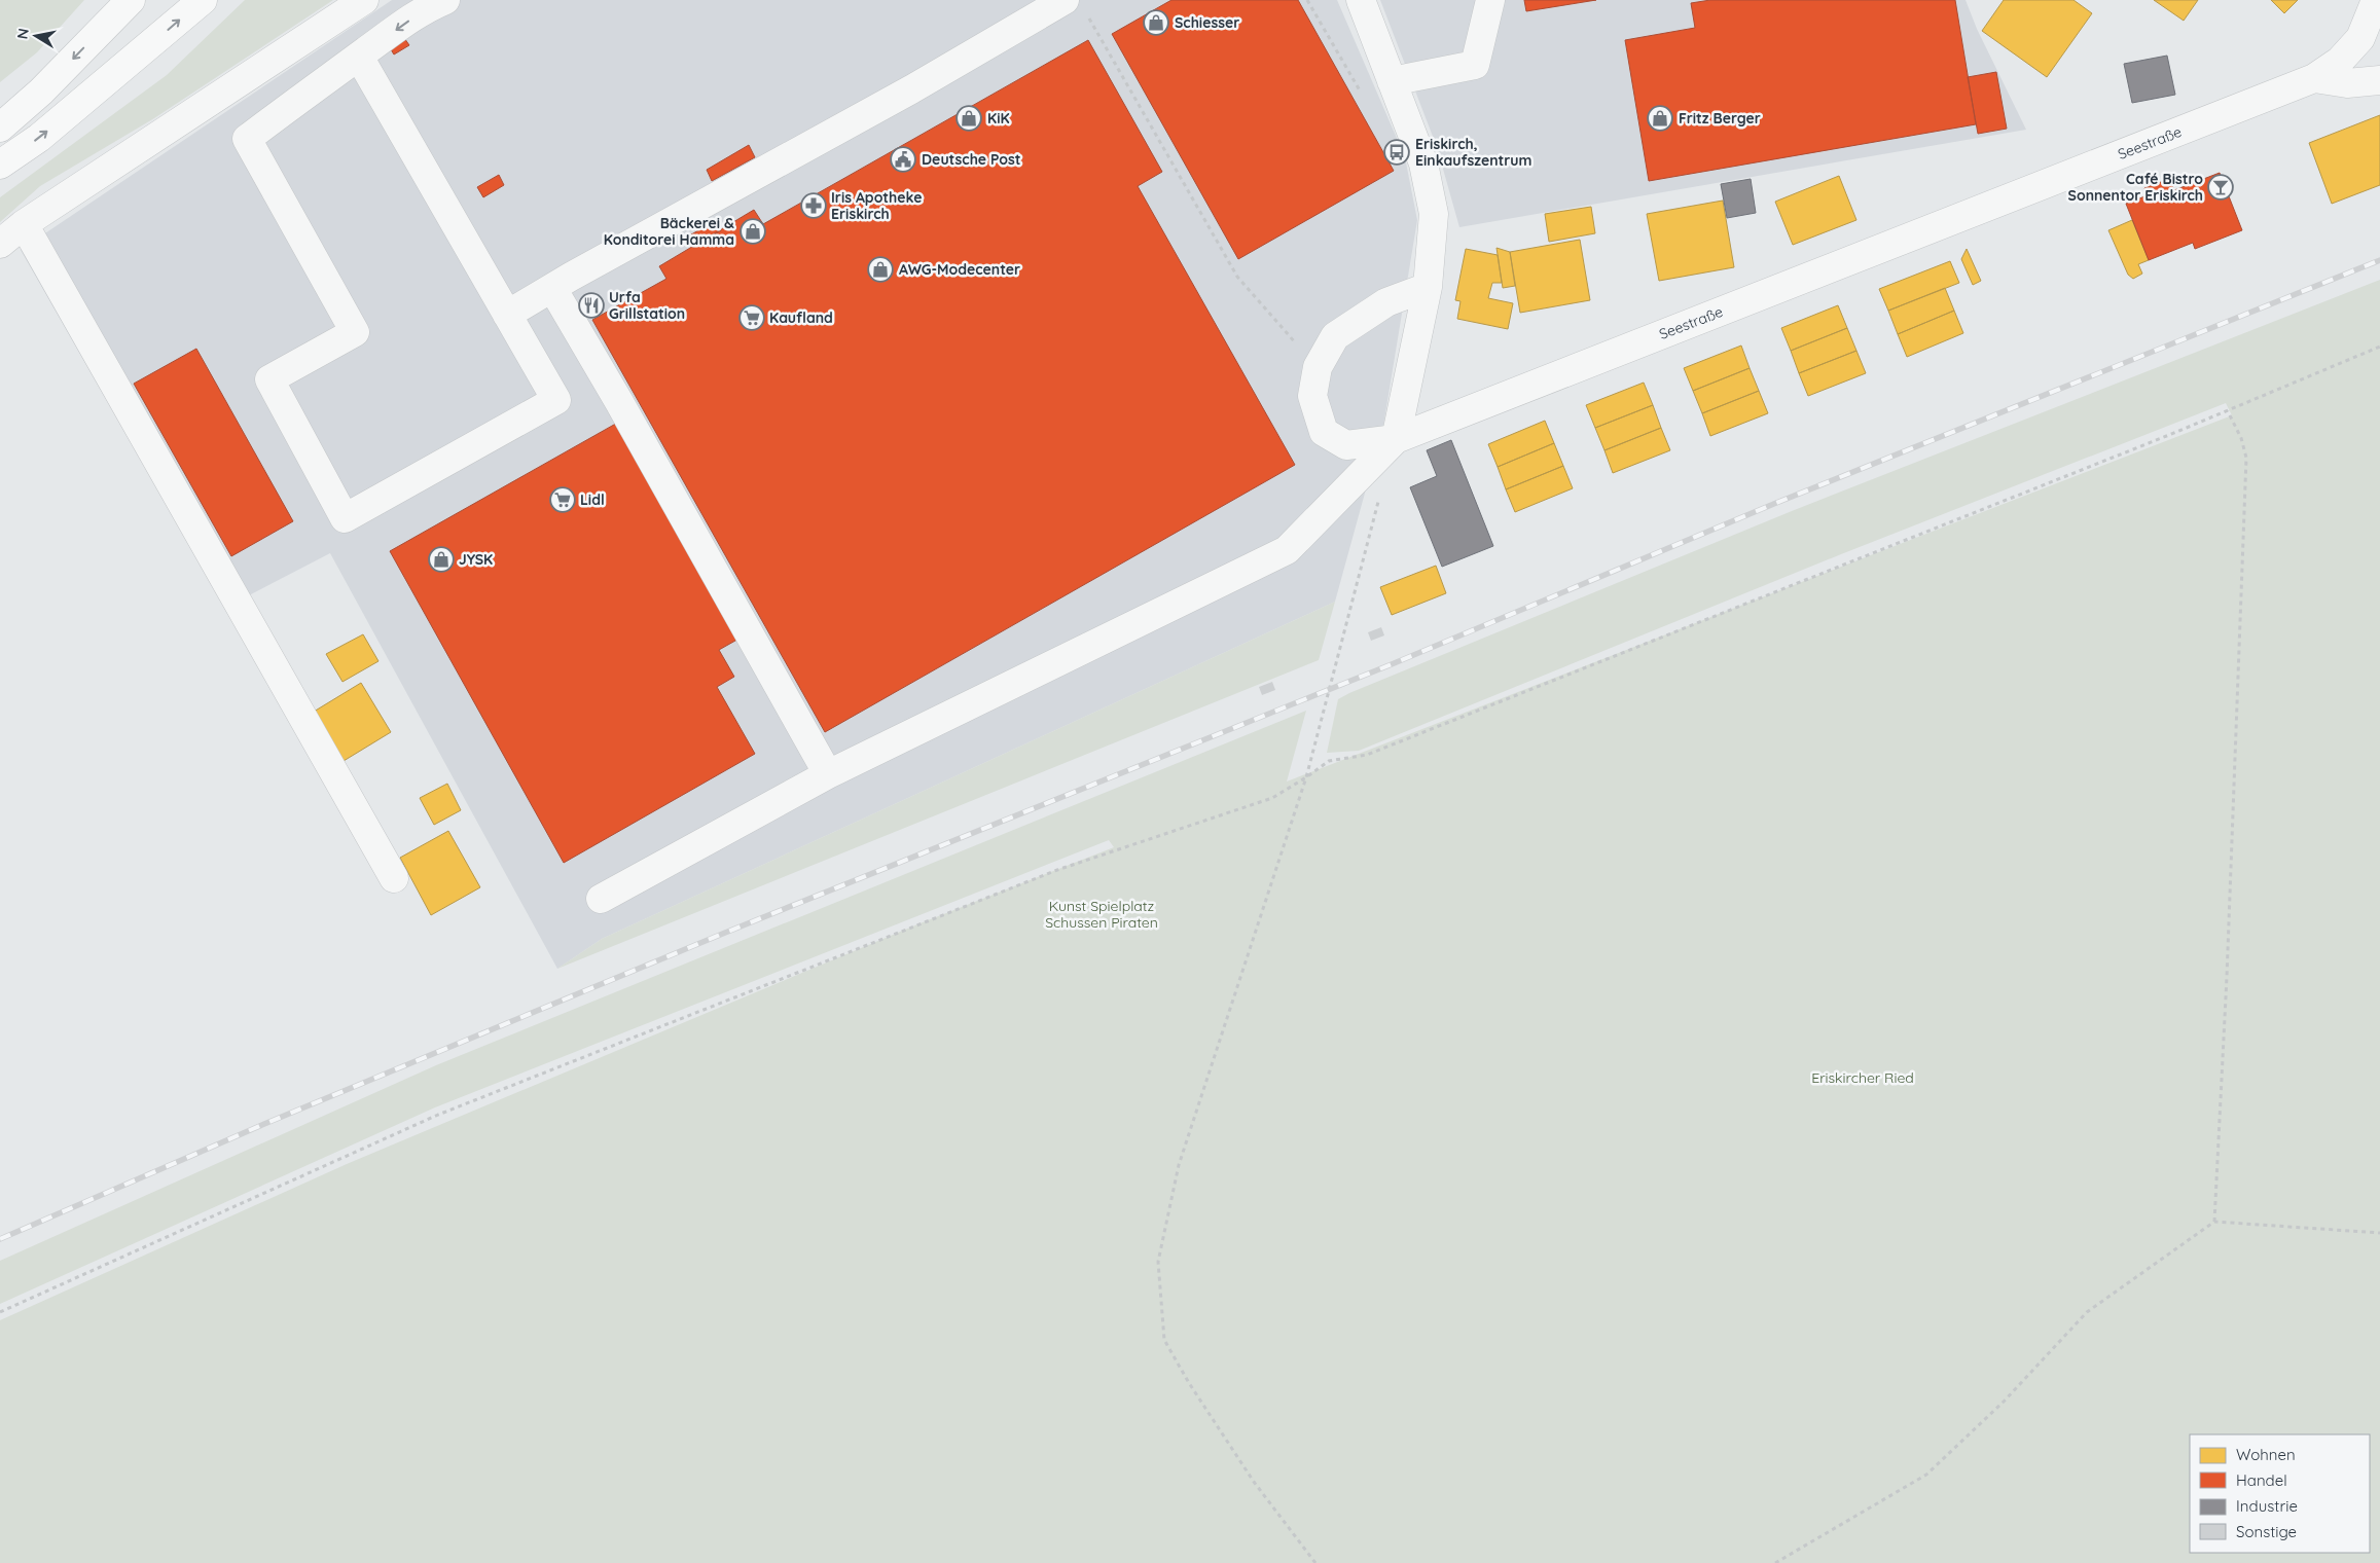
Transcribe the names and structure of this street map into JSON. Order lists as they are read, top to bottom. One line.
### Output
{"streets":{"street":["Seestraße"]},"parks":["Kunst Spielplatz Schussen Piraten","Eriskircher Ried"],"places":{"shop":["Schiesser","KiK","Fritz Berger","Bäckerei & Konditorei Hamma","AWG-Modecenter","JYSK"],"bus stop":["Eriskirch, Einkaufszentrum"],"public building":["Deutsche Post"],"bar":["Café Bistro Sonnentor Eriskirch"],"pharmacy":["Iris Apotheke Eriskirch"],"restaurant":["Urfa Grillstation"],"supermarket":["Kaufland","Lidl"]},"legend":["Wohnen","Handel","Industrie","Sonstige"],"north":"left"}
